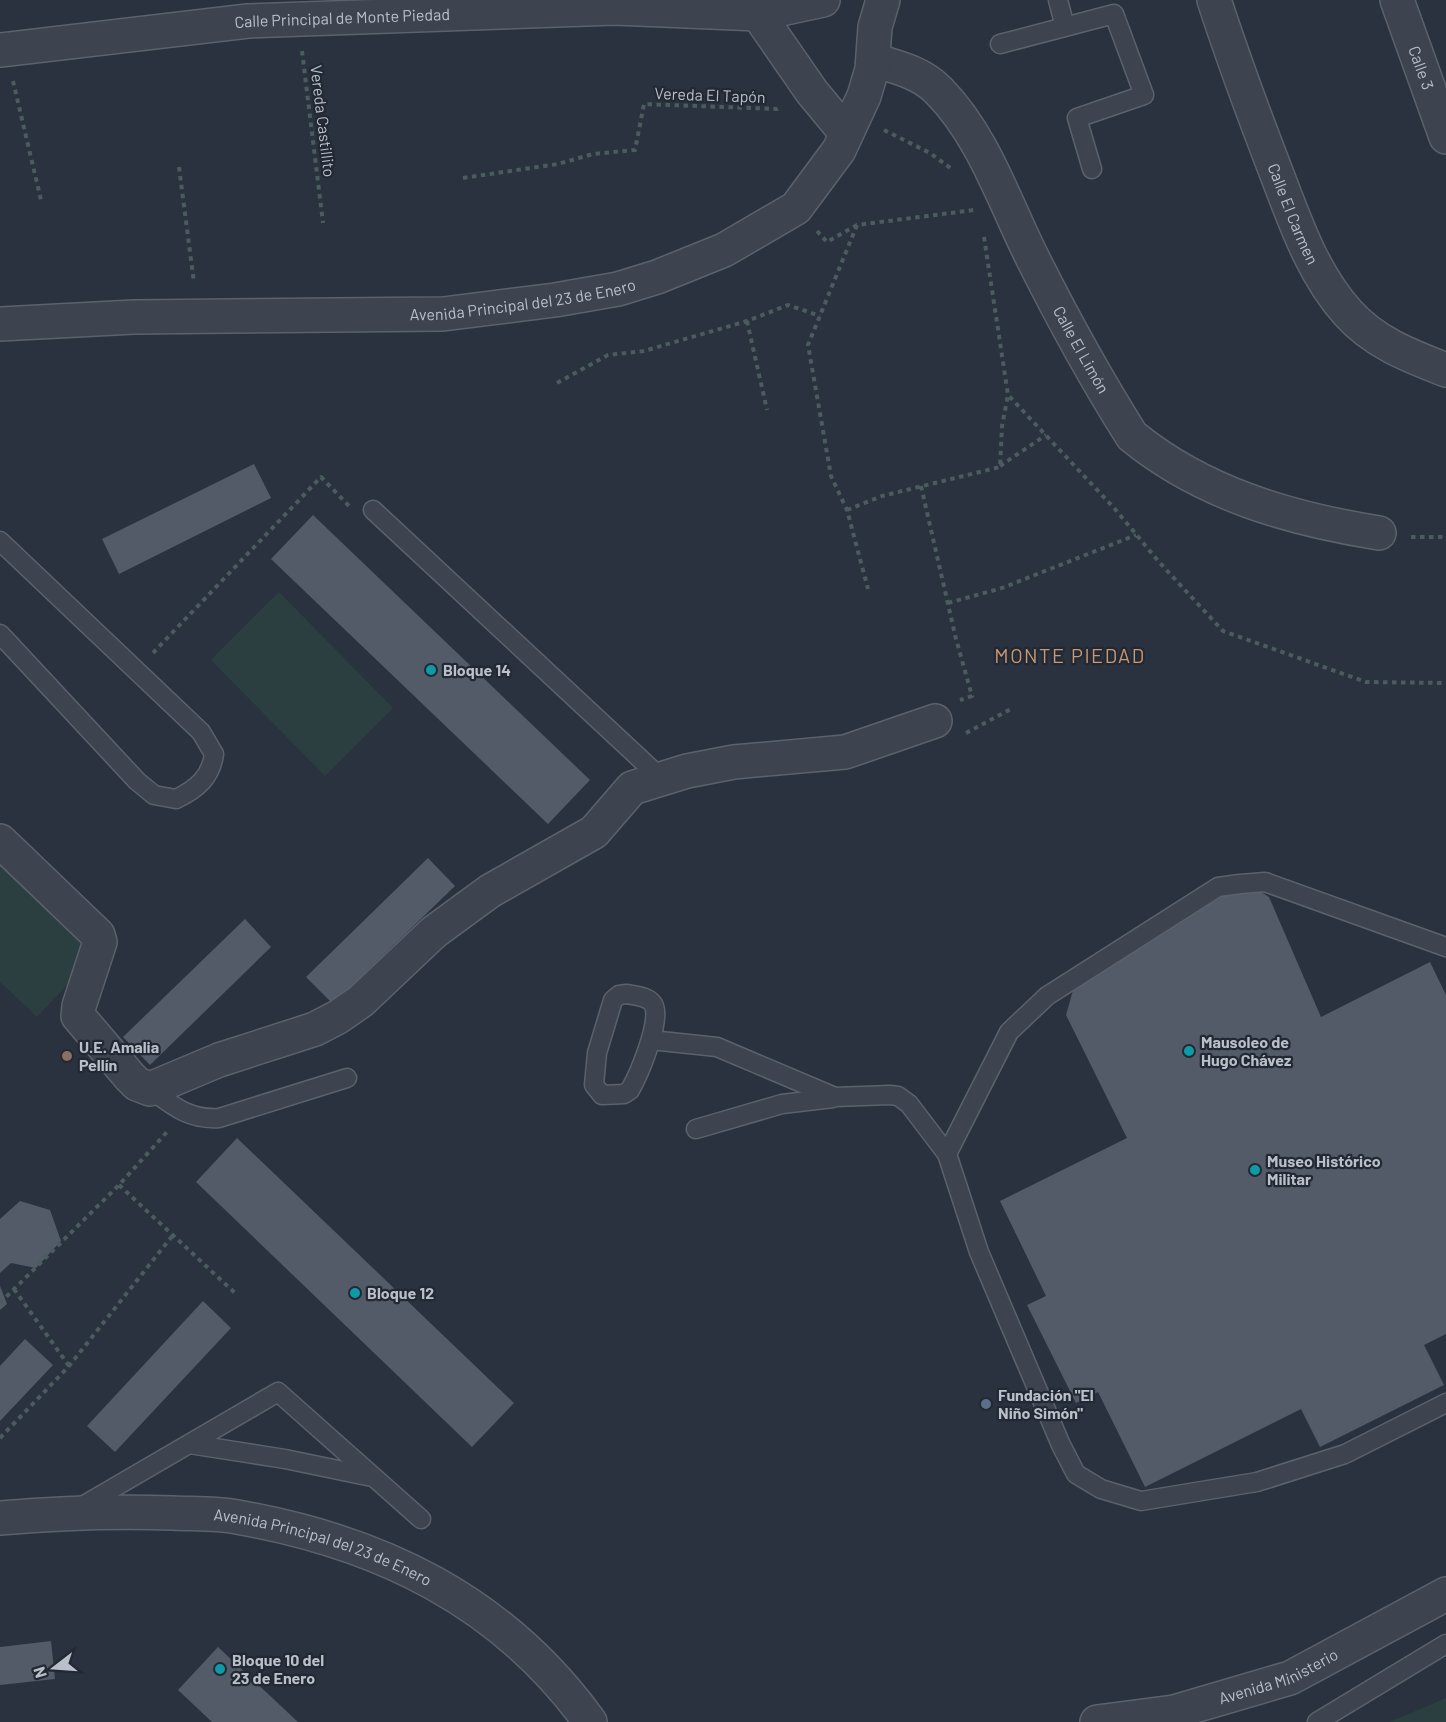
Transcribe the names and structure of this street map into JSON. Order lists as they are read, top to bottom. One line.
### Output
{"streets":{"street":["Calle Principal de Monte Piedad","Calle 3","Calle El Carmen","Avenida Principal del 23 de Enero","Calle El Limón","Avenida Ministerio"],"path":["Vereda El Tapón","Vereda Castillito"]},"crossings":[["Calle Principal de Monte Piedad","Vereda Castillito"],["Avenida Principal del 23 de Enero","Calle El Limón"]],"districts":["MONTE PIEDAD"],"places":["Bloque 14","Mausoleo de Hugo Chávez","U.E. Amalia Pellín","Museo Histórico Militar","Bloque 12","Fundación \"El Niño Simón\"","Bloque 10 del 23 de Enero"],"north":"left"}
